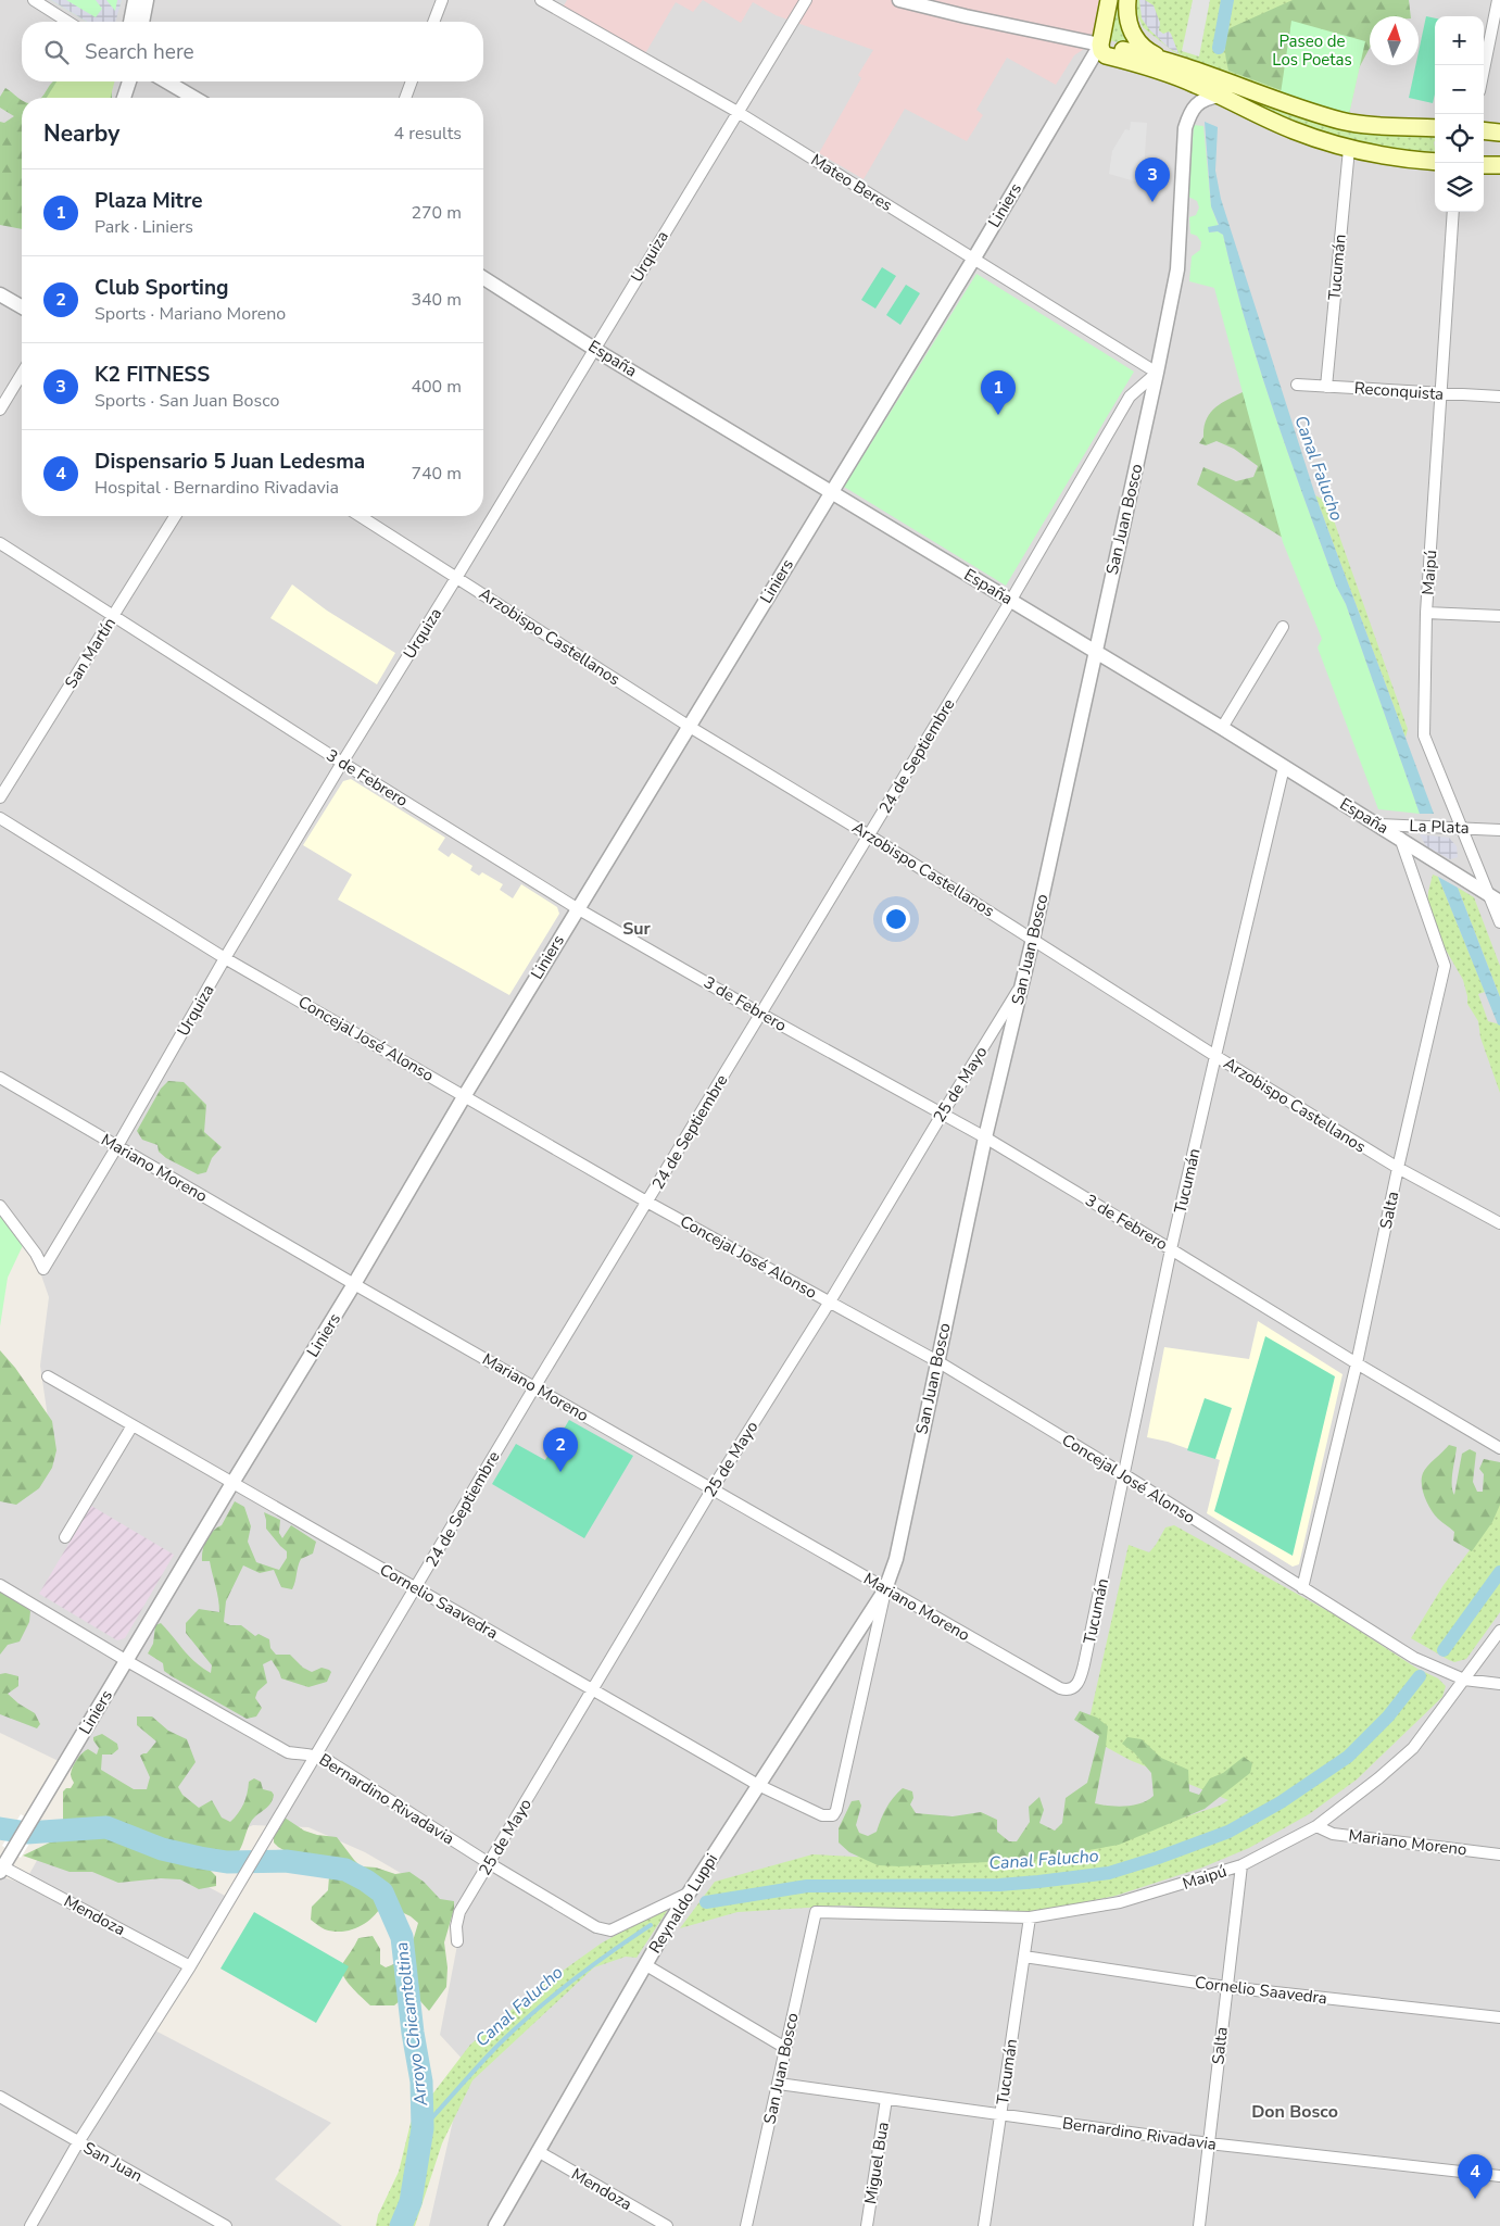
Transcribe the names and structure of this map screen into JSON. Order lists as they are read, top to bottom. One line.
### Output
{"streets":{"street":["Mateo Beres","Liniers","Urquiza","Tucumán","España","Reconquista","San Juan Bosco","Maipú","Arzobispo Castellanos","San Martín","24 de Septiembre","3 de Febrero","La Plata","Concejal José Alonso","25 de Mayo","Mariano Moreno","Salta","Cornelio Saavedra","Bernardino Rivadavia","Reynaldo Luppi","Mendoza","San Juan","Miguel Bua"]},"crossings":[["Mateo Beres","Liniers"],["Mateo Beres","Urquiza"],["Mateo Beres","San Juan Bosco"],["Mateo Beres","24 de Septiembre"],["Liniers","España"],["Liniers","Arzobispo Castellanos"],["Liniers","3 de Febrero"],["Liniers","Concejal José Alonso"],["Liniers","Mariano Moreno"],["Liniers","Cornelio Saavedra"],["Liniers","Bernardino Rivadavia"],["Liniers","Mendoza"],["Urquiza","España"],["Urquiza","Arzobispo Castellanos"],["Urquiza","3 de Febrero"],["Urquiza","Concejal José Alonso"],["Urquiza","Mariano Moreno"],["Tucumán","España"],["Tucumán","Reconquista"],["Tucumán","Maipú"],["Tucumán","Arzobispo Castellanos"],["Tucumán","3 de Febrero"],["Tucumán","Concejal José Alonso"],["Tucumán","Mariano Moreno"],["Tucumán","Cornelio Saavedra"],["Tucumán","Bernardino Rivadavia"],["España","San Juan Bosco"],["España","Maipú"],["España","24 de Septiembre"],["España","La Plata"],["España","Salta"],["Reconquista","Maipú"],["San Juan Bosco","Maipú"],["San Juan Bosco","Arzobispo Castellanos"],["San Juan Bosco","24 de Septiembre"],["San Juan Bosco","3 de Febrero"],["San Juan Bosco","Concejal José Alonso"],["San Juan Bosco","25 de Mayo"],["San Juan Bosco","Mariano Moreno"],["San Juan Bosco","Cornelio Saavedra"],["San Juan Bosco","Bernardino Rivadavia"],["San Juan Bosco","Reynaldo Luppi"],["Maipú","La Plata"],["Maipú","Concejal José Alonso"],["Maipú","Mariano Moreno"],["Maipú","Salta"],["Arzobispo Castellanos","24 de Septiembre"],["Arzobispo Castellanos","Salta"],["San Martín","3 de Febrero"],["24 de Septiembre","3 de Febrero"],["24 de Septiembre","Concejal José Alonso"],["24 de Septiembre","Mariano Moreno"],["24 de Septiembre","Cornelio Saavedra"],["24 de Septiembre","Bernardino Rivadavia"],["24 de Septiembre","Mendoza"],["24 de Septiembre","San Juan"],["3 de Febrero","25 de Mayo"],["3 de Febrero","Salta"],["Concejal José Alonso","25 de Mayo"],["Concejal José Alonso","Salta"],["25 de Mayo","Mariano Moreno"],["25 de Mayo","Cornelio Saavedra"],["25 de Mayo","Bernardino Rivadavia"],["Mariano Moreno","Reynaldo Luppi"],["Salta","Cornelio Saavedra"],["Salta","Bernardino Rivadavia"],["Cornelio Saavedra","Reynaldo Luppi"],["Bernardino Rivadavia","Reynaldo Luppi"],["Bernardino Rivadavia","Miguel Bua"],["Reynaldo Luppi","Mendoza"]],"districts":["Sur","Don Bosco"],"water":["Canal Falucho","Arroyo Chicamtoltina"],"parks":["Paseo de Los Poetas"],"north":"top","page":{"map_buttons":["+","−"],"search":"Search here","heading":["Nearby","4 results"],"pins":["3","1","2","4"],"list":[{"mark":"1","name":"Plaza Mitre","note":"Park · Liniers","value":"270 m"},{"mark":"2","name":"Club Sporting","note":"Sports · Mariano Moreno","value":"340 m"},{"mark":"3","name":"K2 FITNESS","note":"Sports · San Juan Bosco","value":"400 m"},{"mark":"4","name":"Dispensario 5 Juan Ledesma","note":"Hospital · Bernardino Rivadavia","value":"740 m"}]}}
